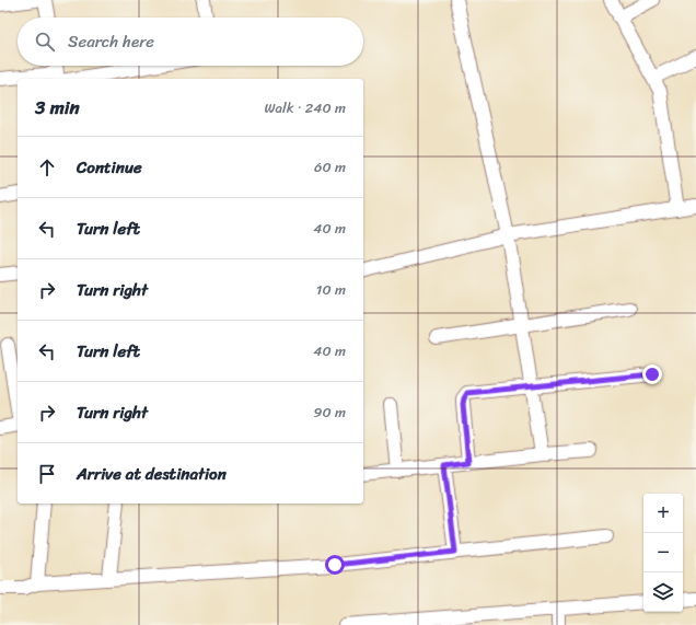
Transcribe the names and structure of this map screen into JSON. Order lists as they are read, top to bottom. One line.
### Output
{"page":{"search":"Search here","heading":["3 min","Walk · 240 m"],"list":[["Continue","60 m"],["Turn left","40 m"],["Turn right","10 m"],["Turn left","40 m"],["Turn right","90 m"],"Arrive at destination"],"map_buttons":["+","−"]}}
